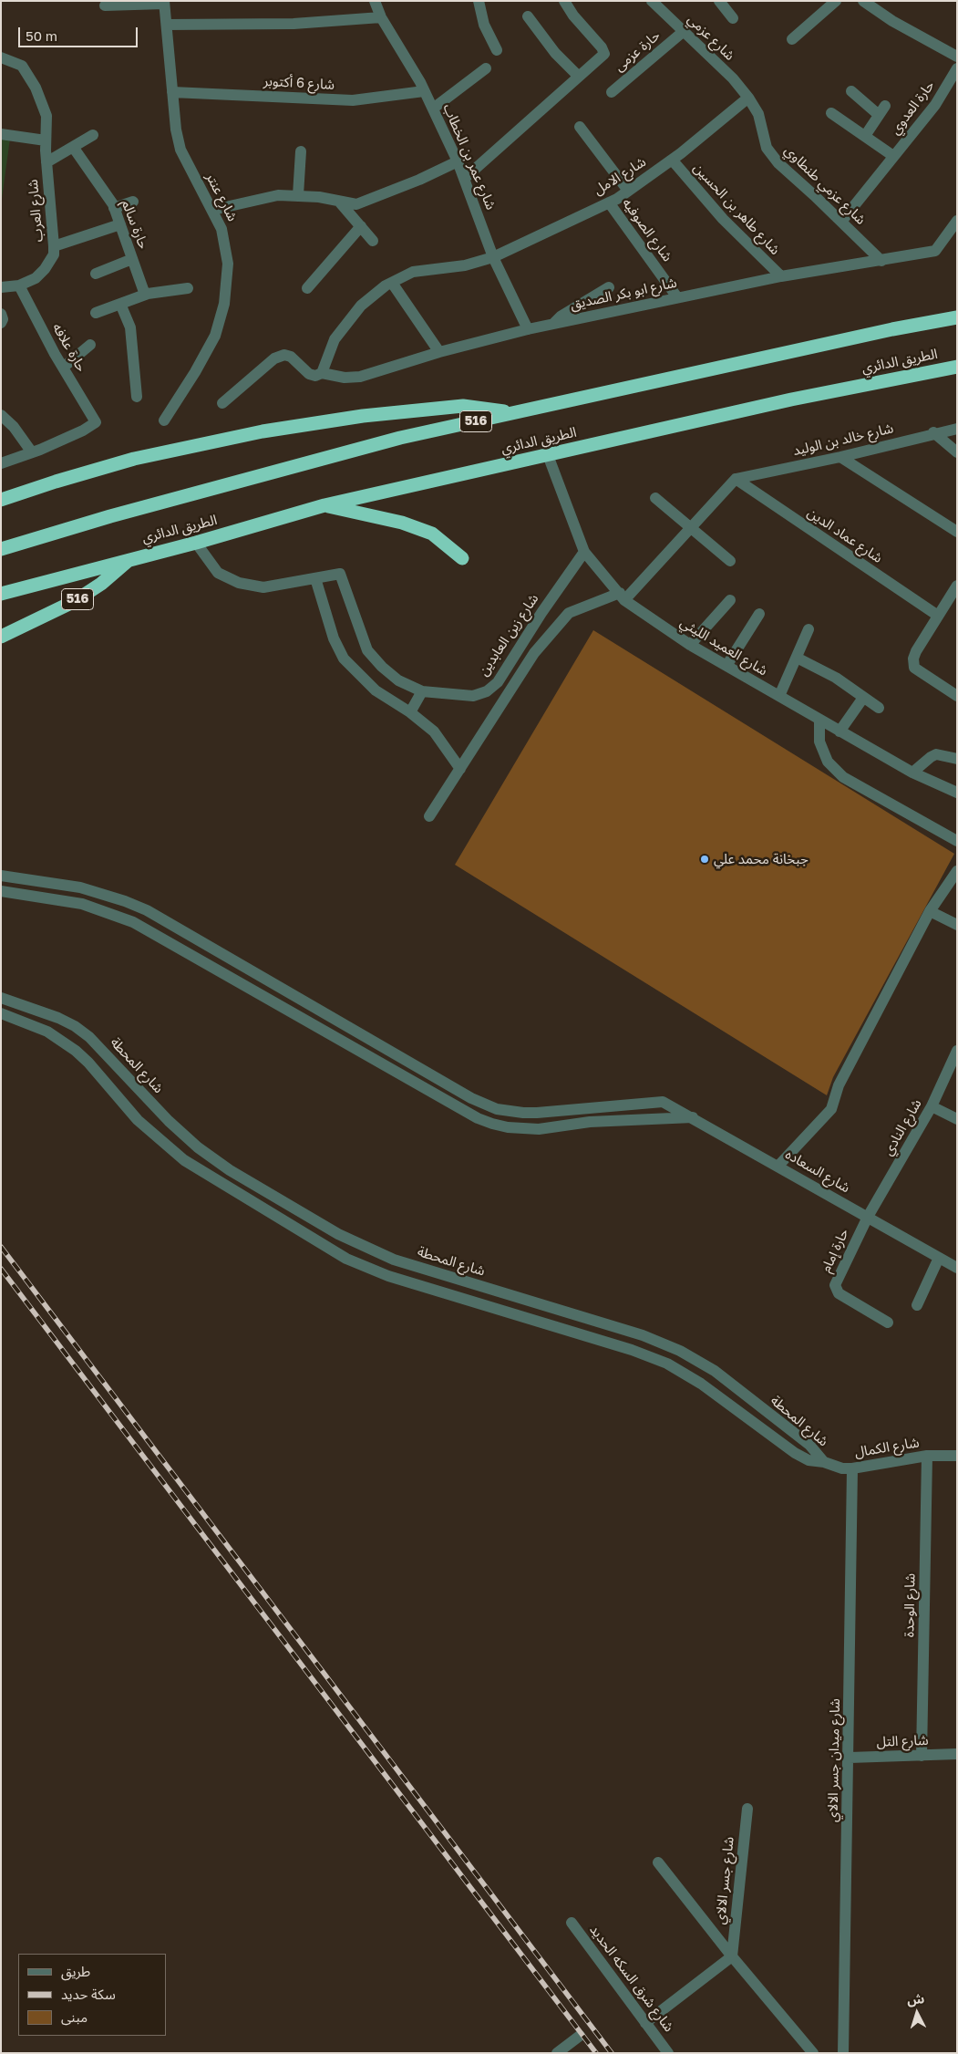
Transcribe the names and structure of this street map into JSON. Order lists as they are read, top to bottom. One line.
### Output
{"streets":{"highway":["الطريق الدائري","516"],"street":["شارع عزمي","حارة عزمى","شارع 6 أكتوبر","حارة العدوي","شارع عمر بن الخطاب","شارع الامل","شارع عزمي طنطاوي","شارع عنتر","شارع طاهر بن الحسين","شارع العرب","حارة سالم","شارع الصوفيه","شارع ابو بكر الصديق","حارة علافه","شارع خالد بن الوليد","شارع عماد الدين","شارع زين العابدين","شارع العميد الليثي","شارع المحطة","شارع النادي","شارع السعاده","حارة إمام","شارع الكمال","شارع الوحدة","شارع التل","شارع ميدان جسر الالاي","شارع جسر الالاي","شارع شرق السكه الحديد"]},"crossings":[["شارع عزمي","حارة عزمى"],["شارع عزمي","شارع الامل"],["شارع عزمي","شارع عزمي طنطاوي"],["شارع 6 أكتوبر","شارع عمر بن الخطاب"],["شارع 6 أكتوبر","شارع عنتر"],["حارة العدوي","شارع عزمي طنطاوي"],["شارع عمر بن الخطاب","شارع الامل"],["شارع عمر بن الخطاب","شارع ابو بكر الصديق"],["شارع الامل","شارع عزمي طنطاوي"],["شارع الامل","شارع طاهر بن الحسين"],["شارع الامل","شارع الصوفيه"],["شارع الامل","شارع ابو بكر الصديق"],["شارع عزمي طنطاوي","شارع ابو بكر الصديق"],["شارع طاهر بن الحسين","شارع ابو بكر الصديق"],["شارع العرب","حارة علافه"],["شارع الصوفيه","شارع ابو بكر الصديق"],["الطريق الدائري","شارع العميد الليثي"],["شارع خالد بن الوليد","شارع عماد الدين"],["شارع زين العابدين","شارع العميد الليثي"],["شارع المحطة","شارع الكمال"],["شارع النادي","شارع السعاده"],["شارع النادي","حارة إمام"],["شارع السعاده","حارة إمام"],["شارع الكمال","شارع الوحدة"],["شارع الكمال","شارع ميدان جسر الالاي"],["شارع الوحدة","شارع التل"],["شارع التل","شارع ميدان جسر الالاي"]],"places":["جبخانة محمد علي"],"legend":["طريق","سكة حديد","مبنى"],"scale_bar":"50 m","north":"top"}
